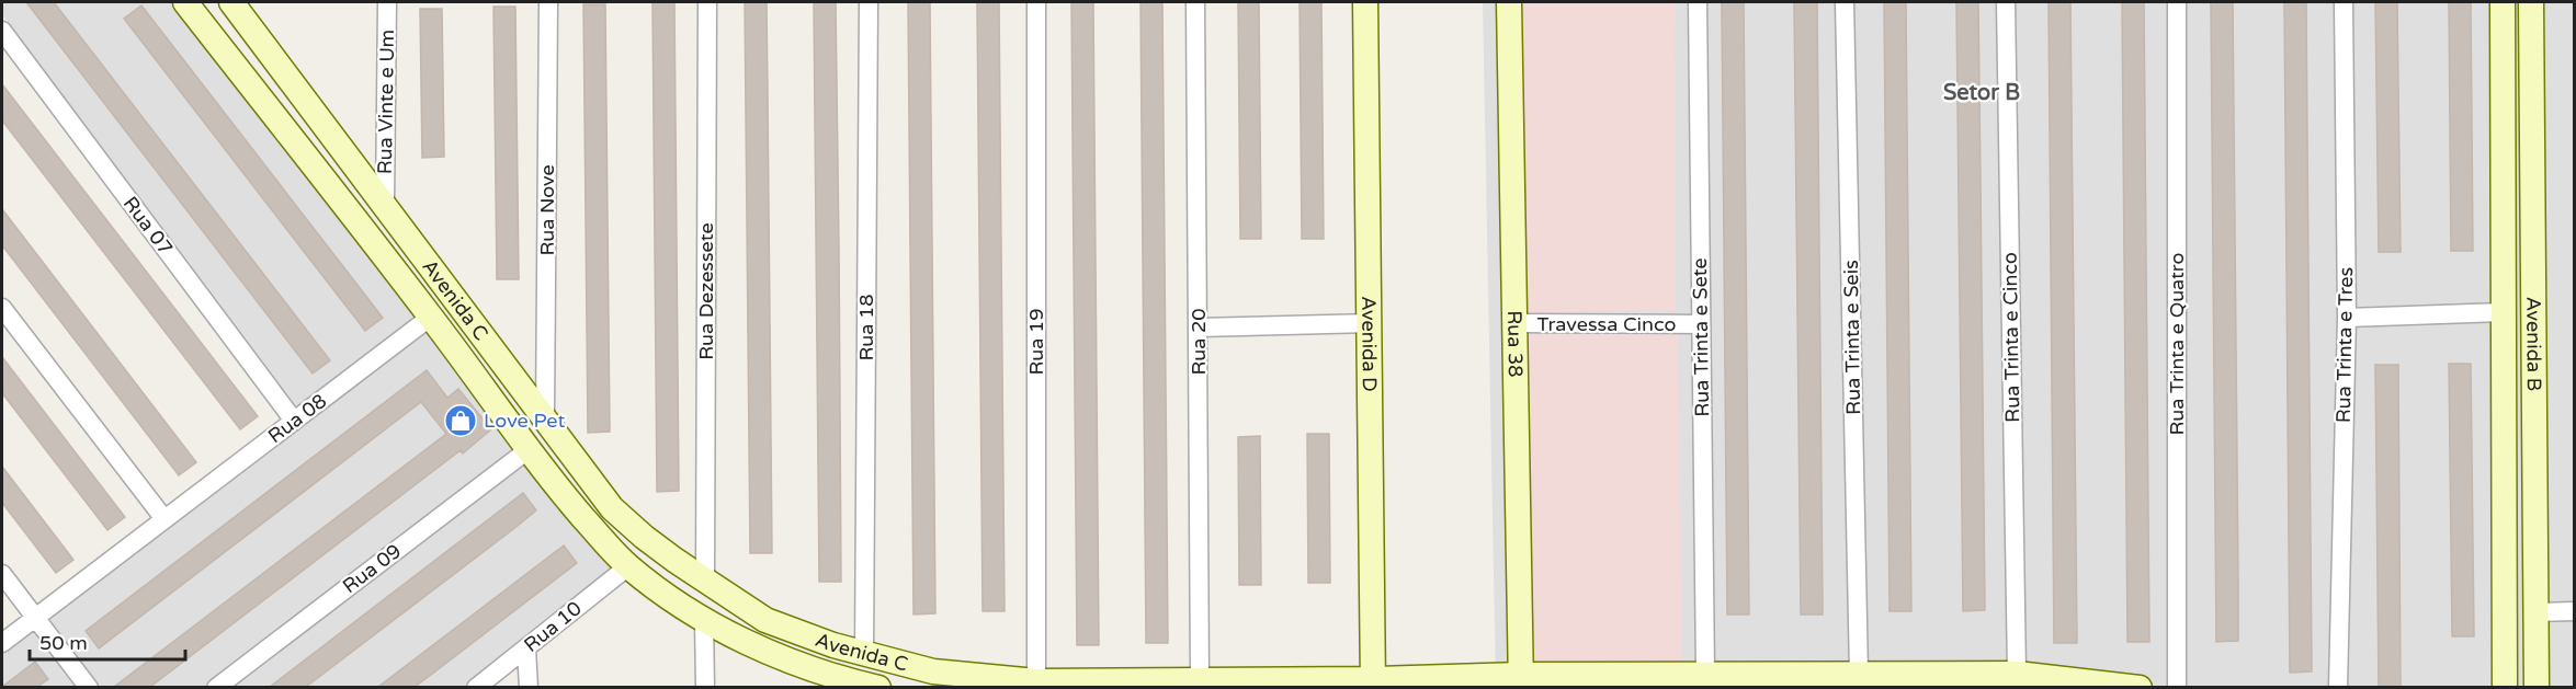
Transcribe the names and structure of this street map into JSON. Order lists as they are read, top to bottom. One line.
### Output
{"streets":{"street":["Rua Vinte e Um","Rua Nove","Rua 07","Rua Dezessete","Avenida C","Travessa Cinco","Rua 18","Rua Trinta e Sete","Rua Trinta e Seis","Rua Trinta e Cinco","Rua 19","Rua 20","Avenida D","Rua Trinta e Quatro","Rua 38","Rua Trinta e Tres","Avenida B","Rua 08","Rua 09","Rua 10"]},"crossings":[["Rua Vinte e Um","Avenida C"],["Rua Nove","Avenida C"],["Rua 07","Rua 08"],["Rua Dezessete","Avenida C"],["Avenida C","Rua 18"],["Avenida C","Rua Trinta e Sete"],["Avenida C","Rua Trinta e Seis"],["Avenida C","Rua Trinta e Cinco"],["Avenida C","Rua 19"],["Avenida C","Rua 20"],["Avenida C","Avenida D"],["Avenida C","Rua 38"],["Avenida C","Rua 08"],["Avenida C","Rua 09"],["Avenida C","Rua 10"],["Travessa Cinco","Rua Trinta e Sete"],["Travessa Cinco","Rua 38"]],"districts":["Setor B"],"places":{"shop":["Love Pet"]},"scale_bar":"50 m"}
